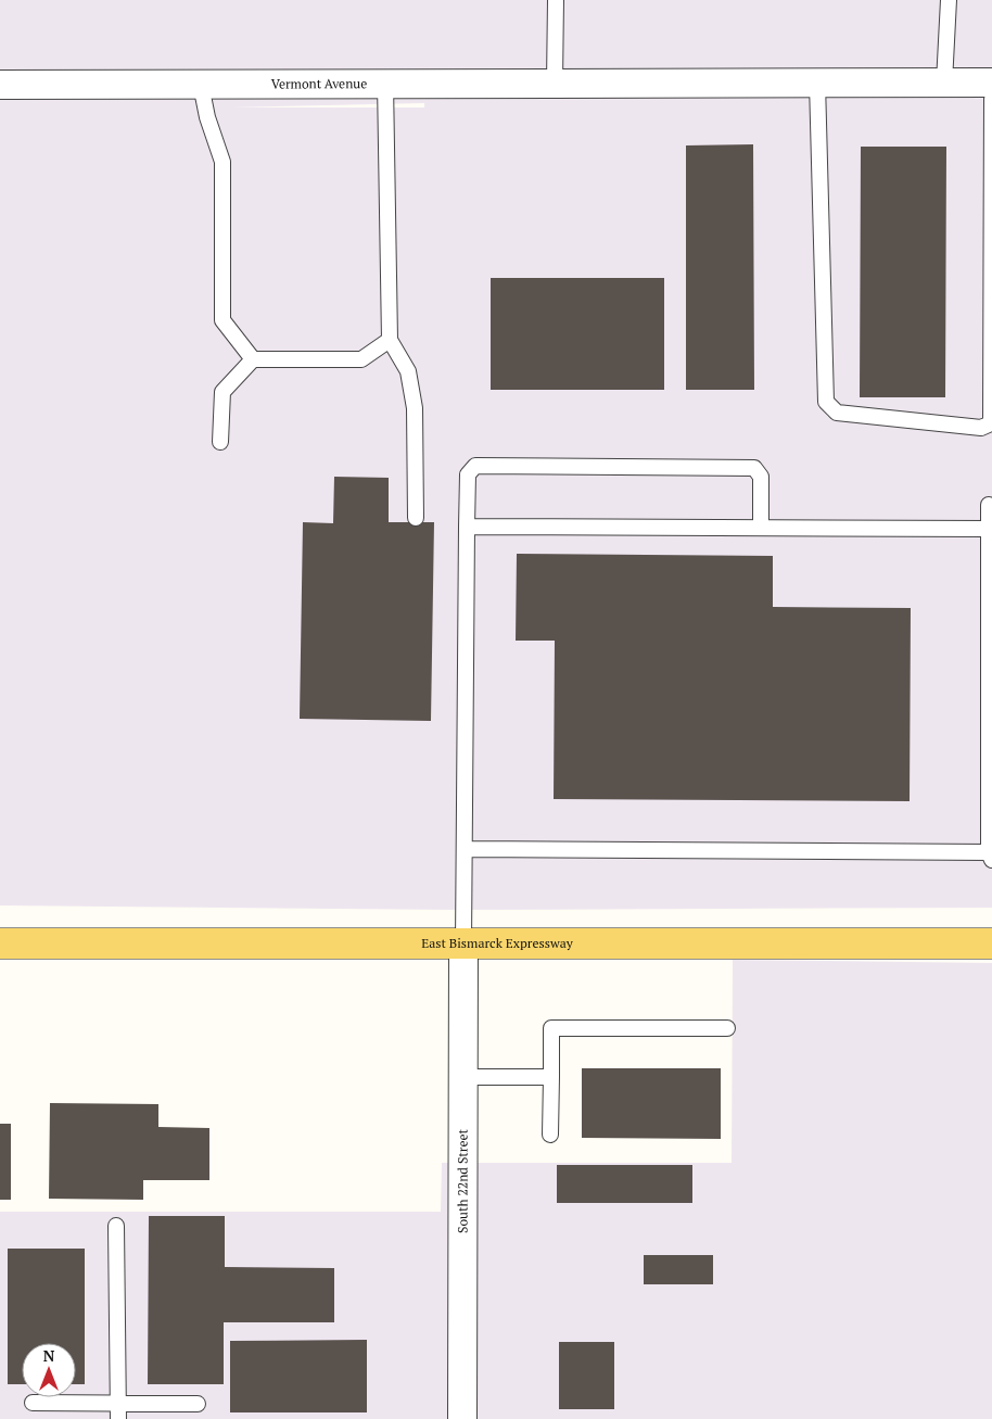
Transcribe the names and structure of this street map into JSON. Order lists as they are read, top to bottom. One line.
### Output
{"streets":{"main road":["East Bismarck Expressway"],"street":["Vermont Avenue","South 22nd Street"]},"crossings":[["East Bismarck Expressway","South 22nd Street"]],"north":"top"}
